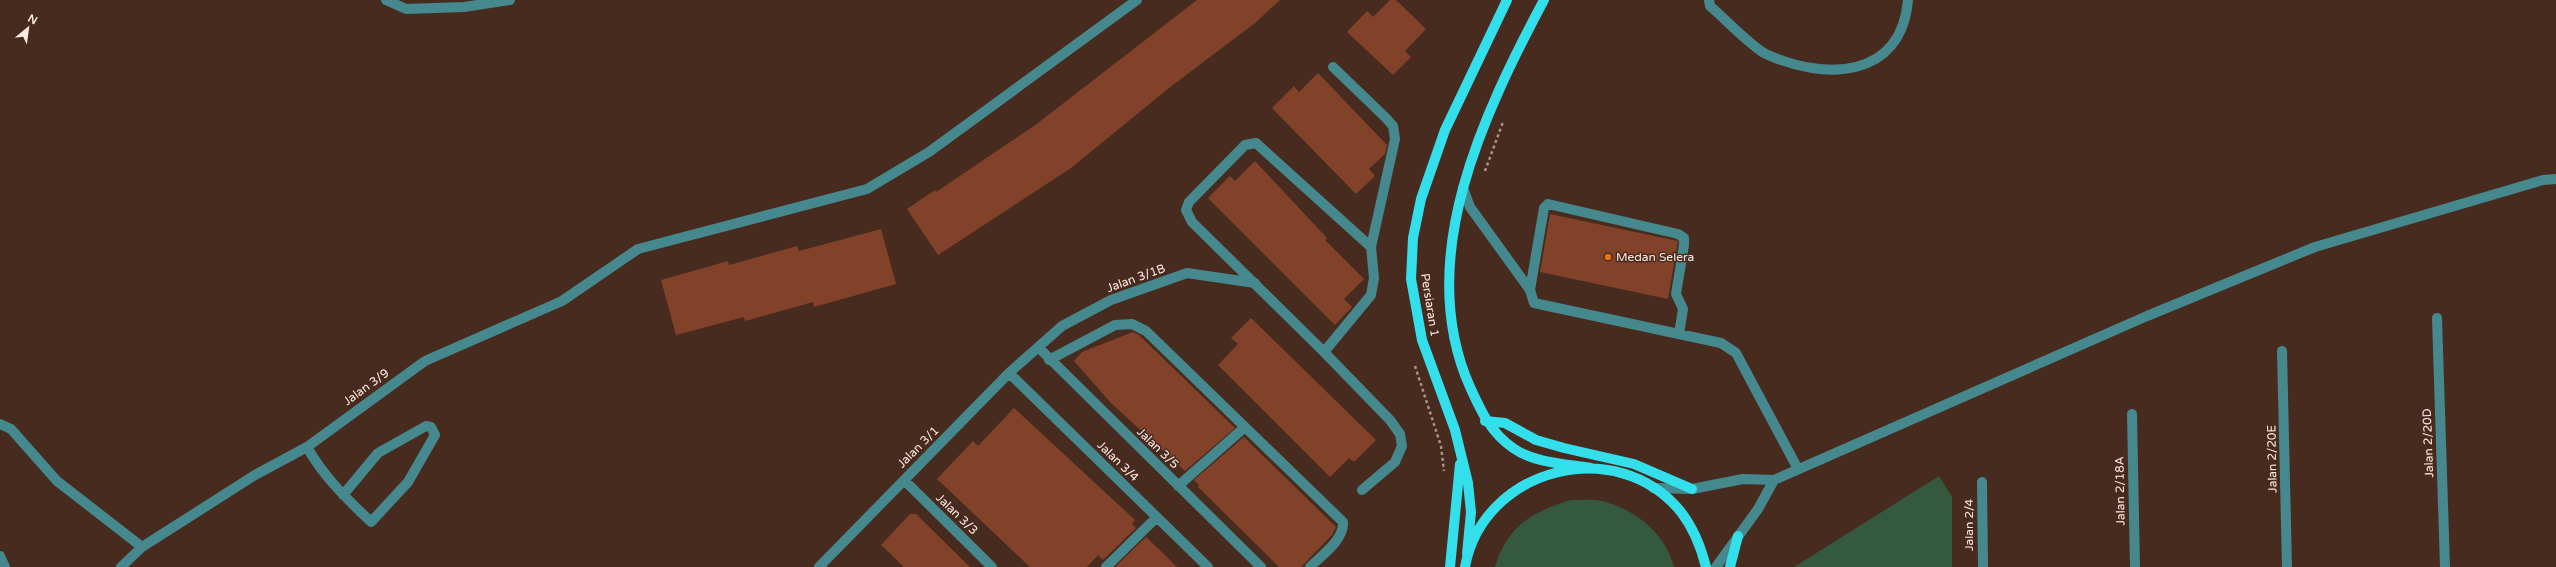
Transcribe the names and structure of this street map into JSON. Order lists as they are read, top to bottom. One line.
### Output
{"streets":{"main road":["Persiaran 1"],"street":["Jalan 3/1B","Jalan 3/9","Jalan 2/20D","Jalan 3/1","Jalan 3/5","Jalan 2/20E","Jalan 3/4","Jalan 2/18A","Jalan 3/3","Jalan 2/4"]},"crossings":[["Jalan 3/1B","Jalan 3/1"],["Jalan 3/1B","Jalan 3/5"],["Jalan 3/1","Jalan 3/5"],["Jalan 3/1","Jalan 3/4"],["Jalan 3/1","Jalan 3/3"]],"places":["Medan Selera"],"north":"top right"}
